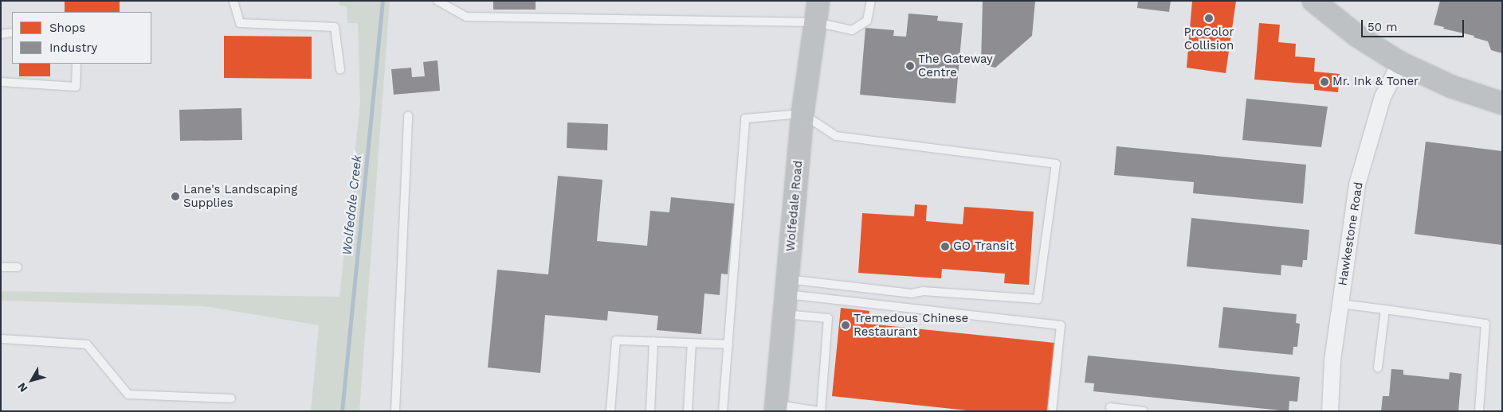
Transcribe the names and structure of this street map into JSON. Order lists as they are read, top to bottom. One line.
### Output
{"streets":{"street":["Wolfedale Road","Hawkestone Road"]},"water":["Wolfedale Creek"],"places":["ProColor Collision","The Gateway Centre","Mr. Ink & Toner","Lane's Landscaping Supplies","GO Transit","Tremedous Chinese Restaurant"],"legend":["Shops","Industry"],"scale_bar":"50 m","north":"bottom left"}
